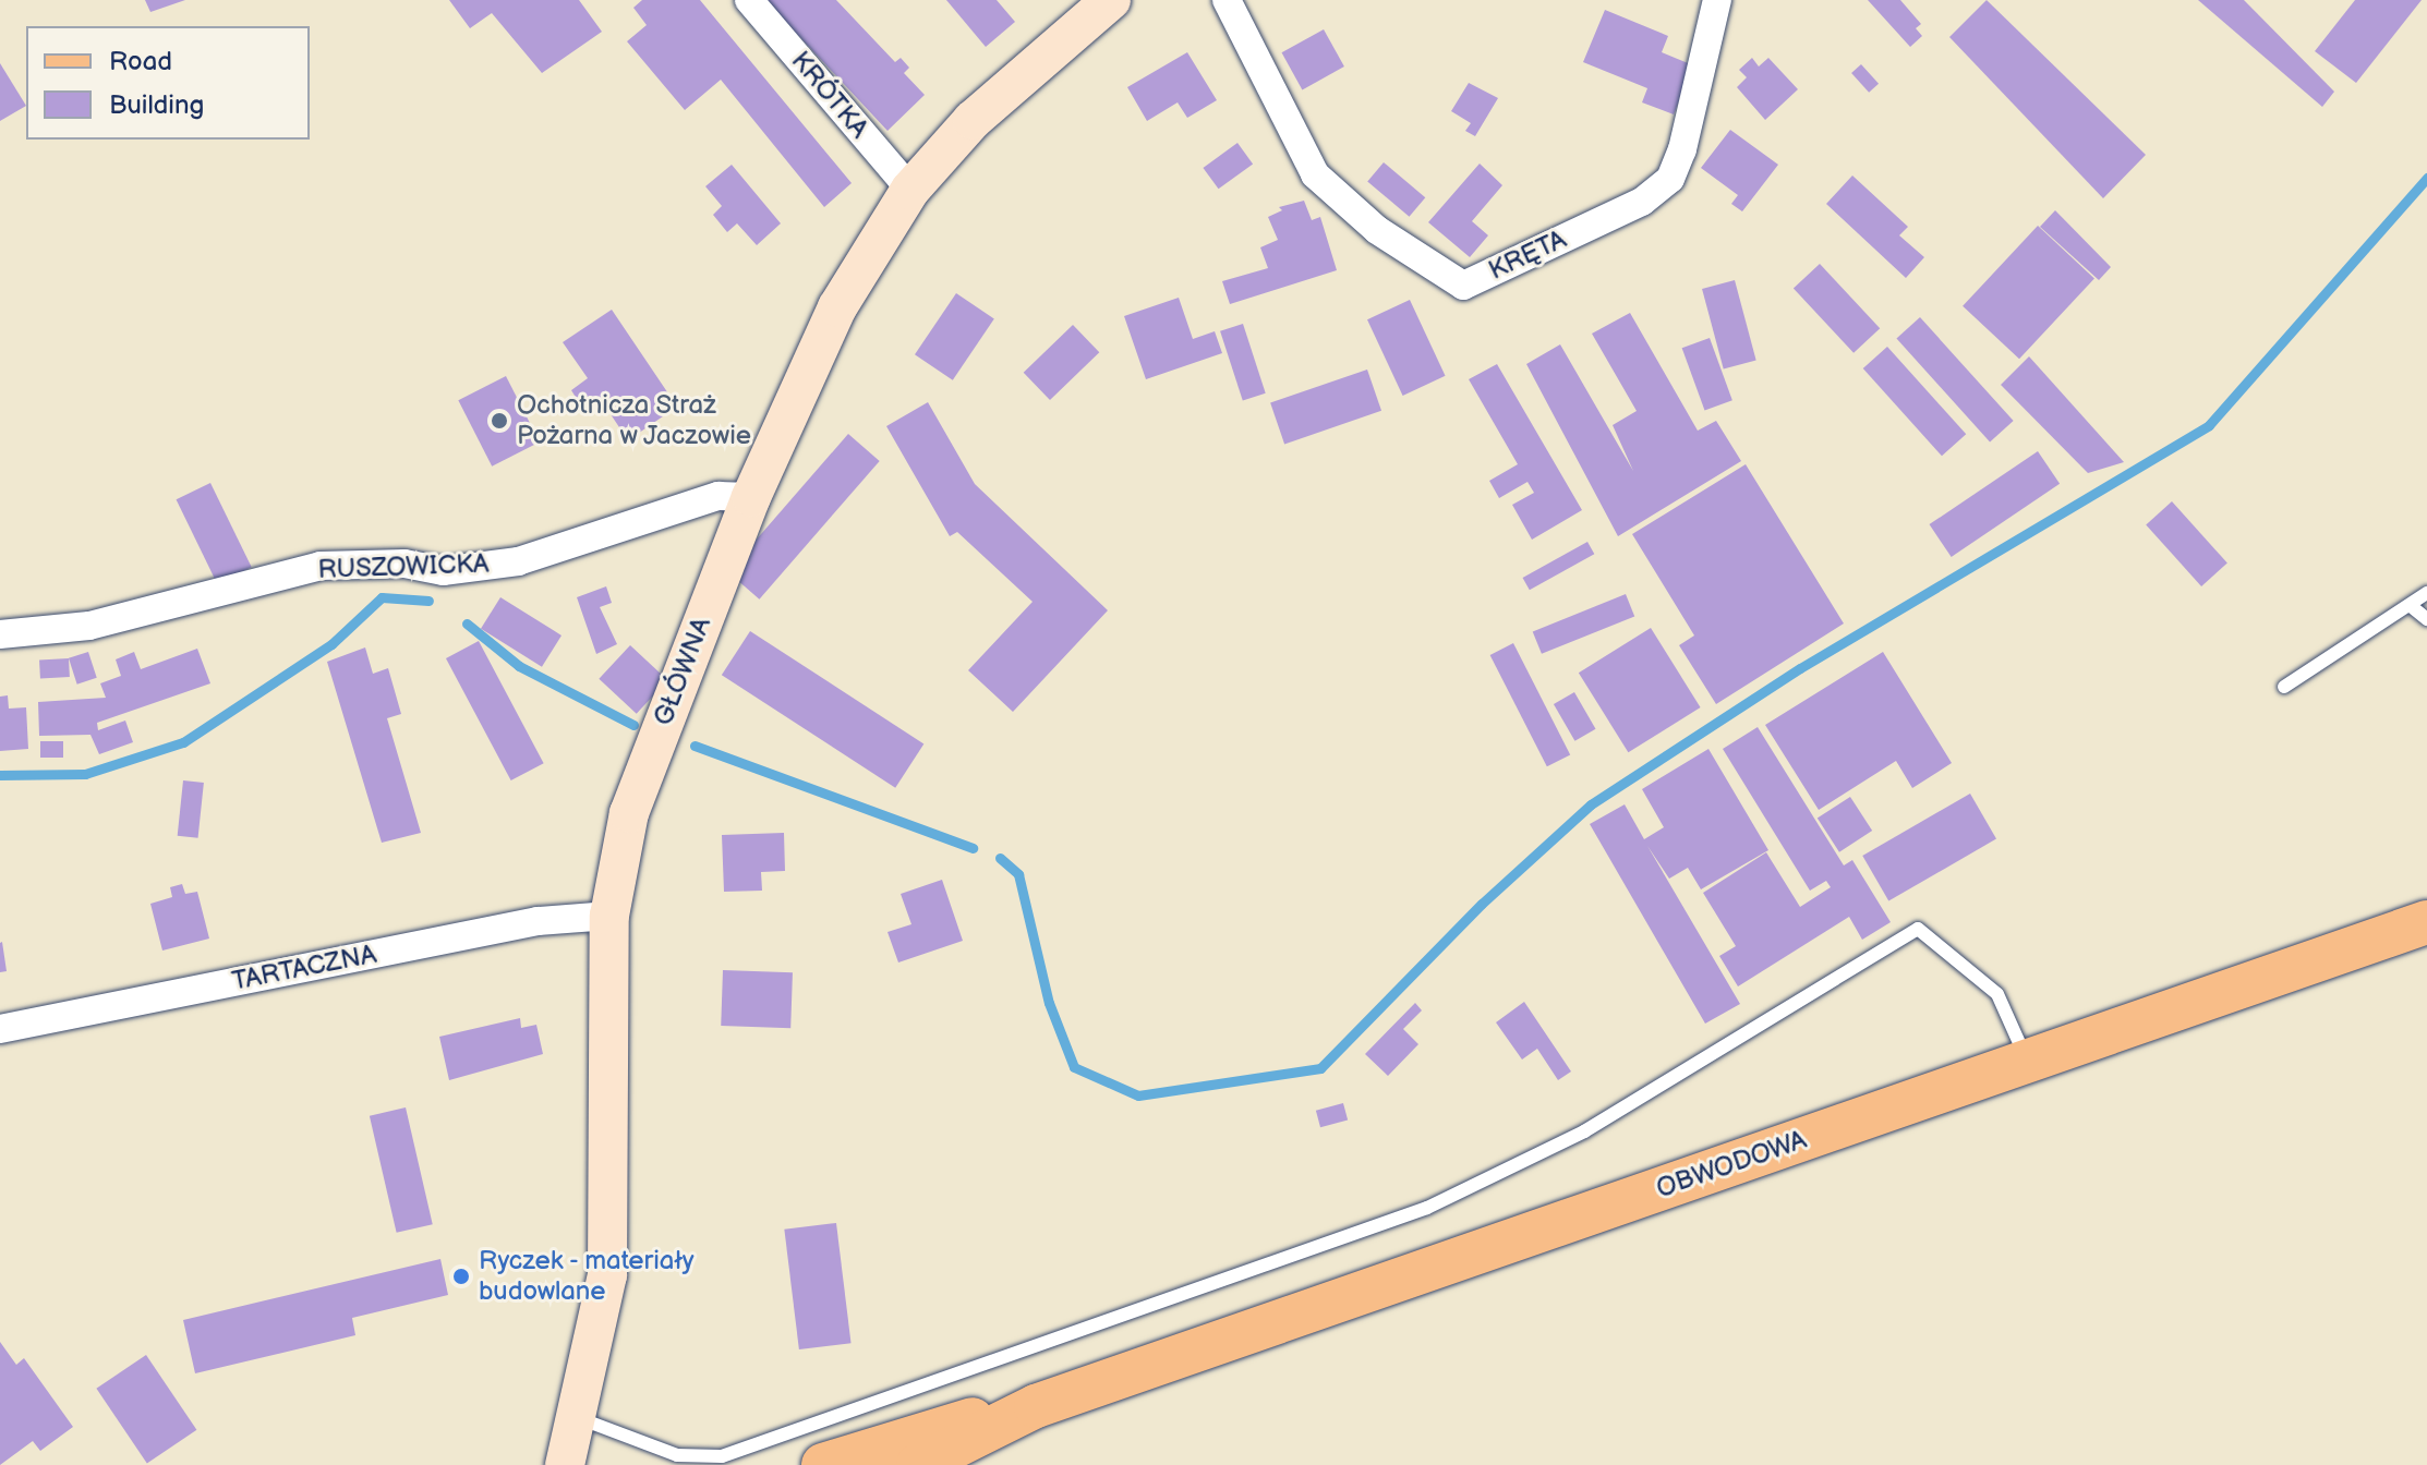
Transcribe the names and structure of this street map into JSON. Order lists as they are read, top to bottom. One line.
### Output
{"streets":{"main road":["OBWODOWA"],"street":["KRÓTKA","KRĘTA","RUSZOWICKA","GŁÓWNA","TARTACZNA"]},"crossings":[["KRÓTKA","GŁÓWNA"],["RUSZOWICKA","GŁÓWNA"],["GŁÓWNA","TARTACZNA"]],"places":["Ochotnicza Straż Pożarna w Jaczowie","Ryczek - materiały budowlane"],"legend":["Road","Building"]}
